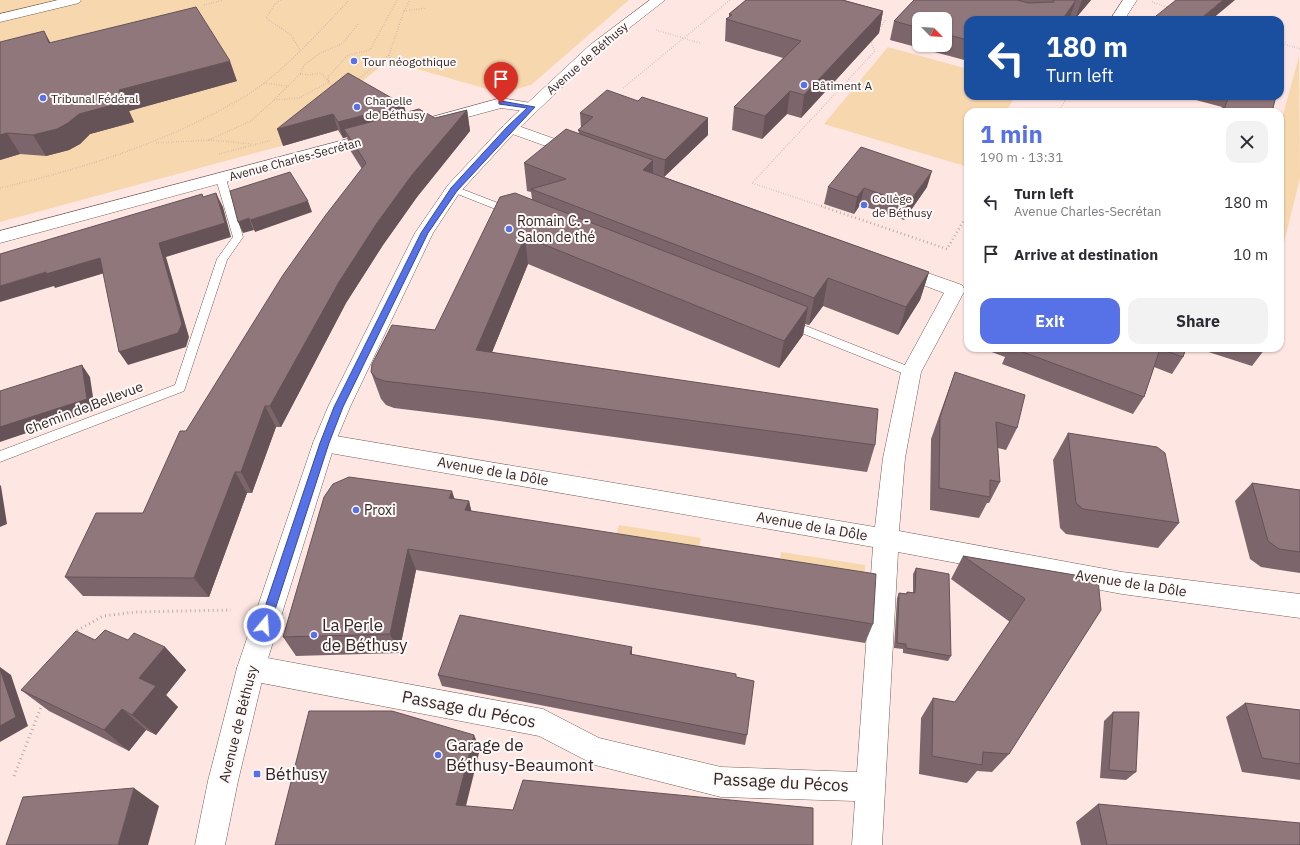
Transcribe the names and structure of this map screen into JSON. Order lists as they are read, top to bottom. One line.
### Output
{"streets":{"street":["Avenue de Béthusy","Avenue Charles-Secrétan","Avenue de la Dôle","Passage du Pécos"],"lane":["Chemin de Bellevue"]},"crossings":[["Avenue de Béthusy","Avenue de la Dôle"],["Avenue de Béthusy","Passage du Pécos"],["Avenue Charles-Secrétan","Chemin de Bellevue"]],"places":{"other":["Tour néogothique","Bâtiment A","Tribunal Fédéral","Chapelle de Béthusy","Collège de Béthusy","Romain C. - Salon de thé","Proxi","La Perle de Béthusy","Garage de Béthusy-Beaumont"],"transit":["Béthusy"]},"north":"bottom right","page":{"turn":["180 m","Turn left"],"heading":["1 min","190 m · 13:31"],"list":[{"name":"Turn left","note":"Avenue Charles-Secrétan","value":"180 m"},{"name":"Arrive at destination","value":"10 m"}],"buttons":["Exit","Share"]}}
